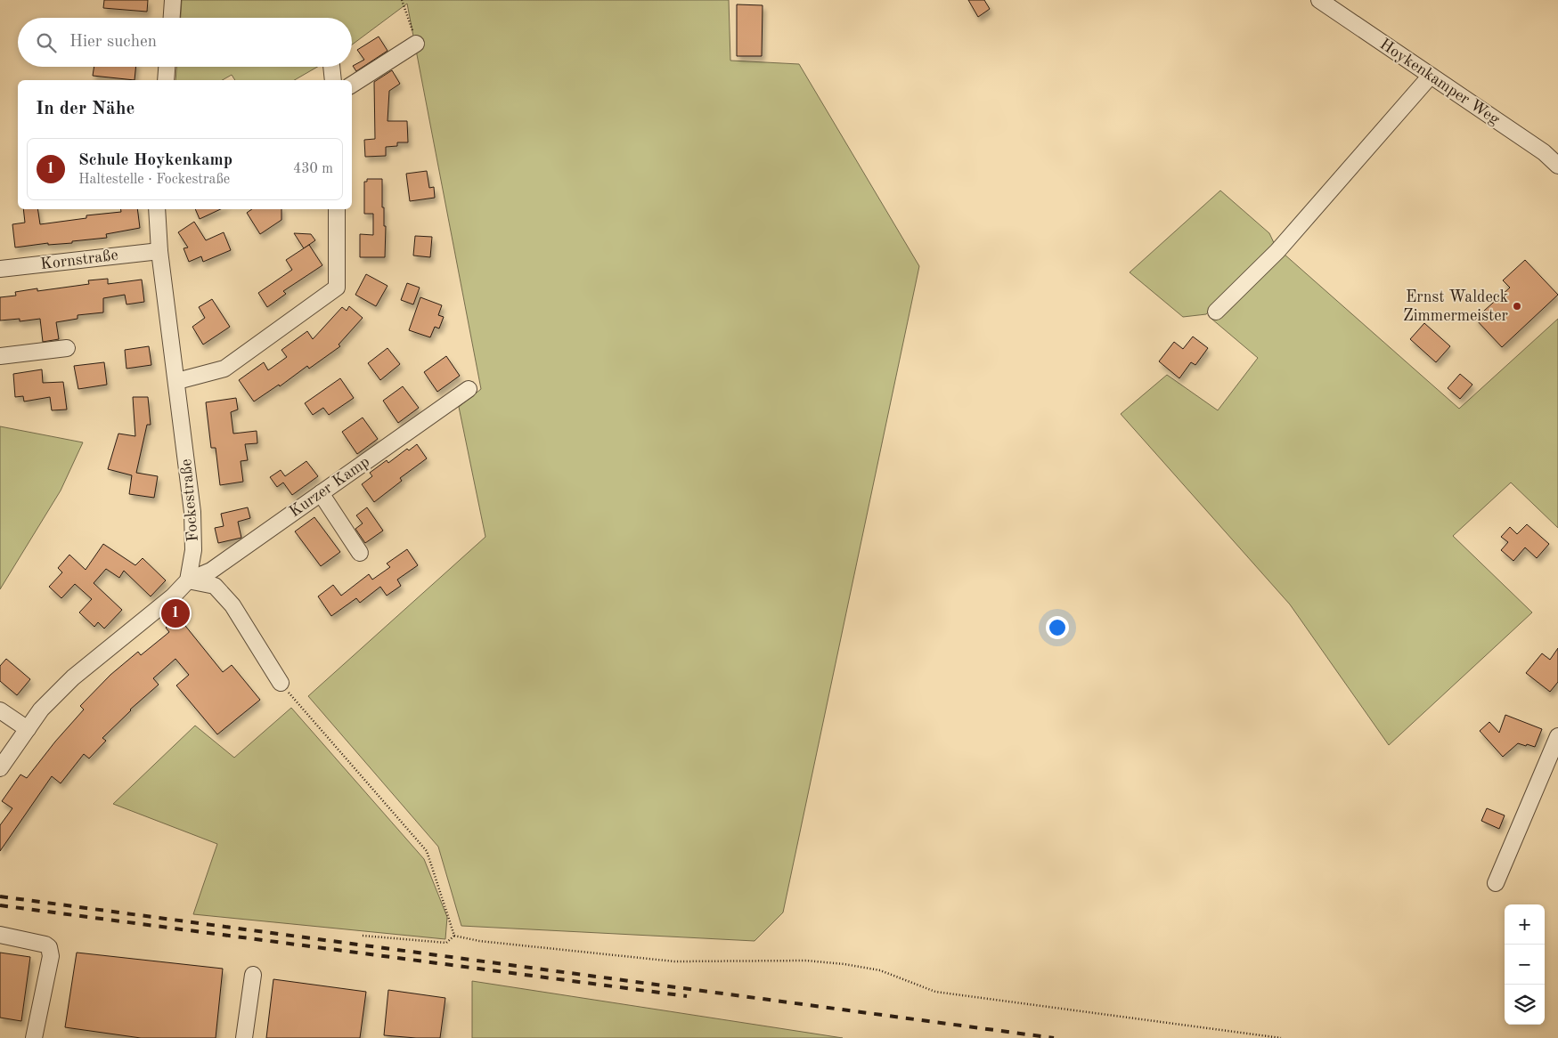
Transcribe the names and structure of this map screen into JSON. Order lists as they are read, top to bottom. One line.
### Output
{"streets":{"street":["Hoykenkamper Weg","Kornstraße","Kurzer Kamp","Fockestraße"]},"crossings":[["Kornstraße","Fockestraße"],["Kurzer Kamp","Fockestraße"]],"places":["Ernst Waldeck Zimmermeister"],"page":{"search":"Hier suchen","heading":"In der Nähe","list":[{"mark":"1","name":"Schule Hoykenkamp","note":"Haltestelle · Fockestraße","value":"430 m"}],"pins":"1","map_buttons":["+","−"]}}
